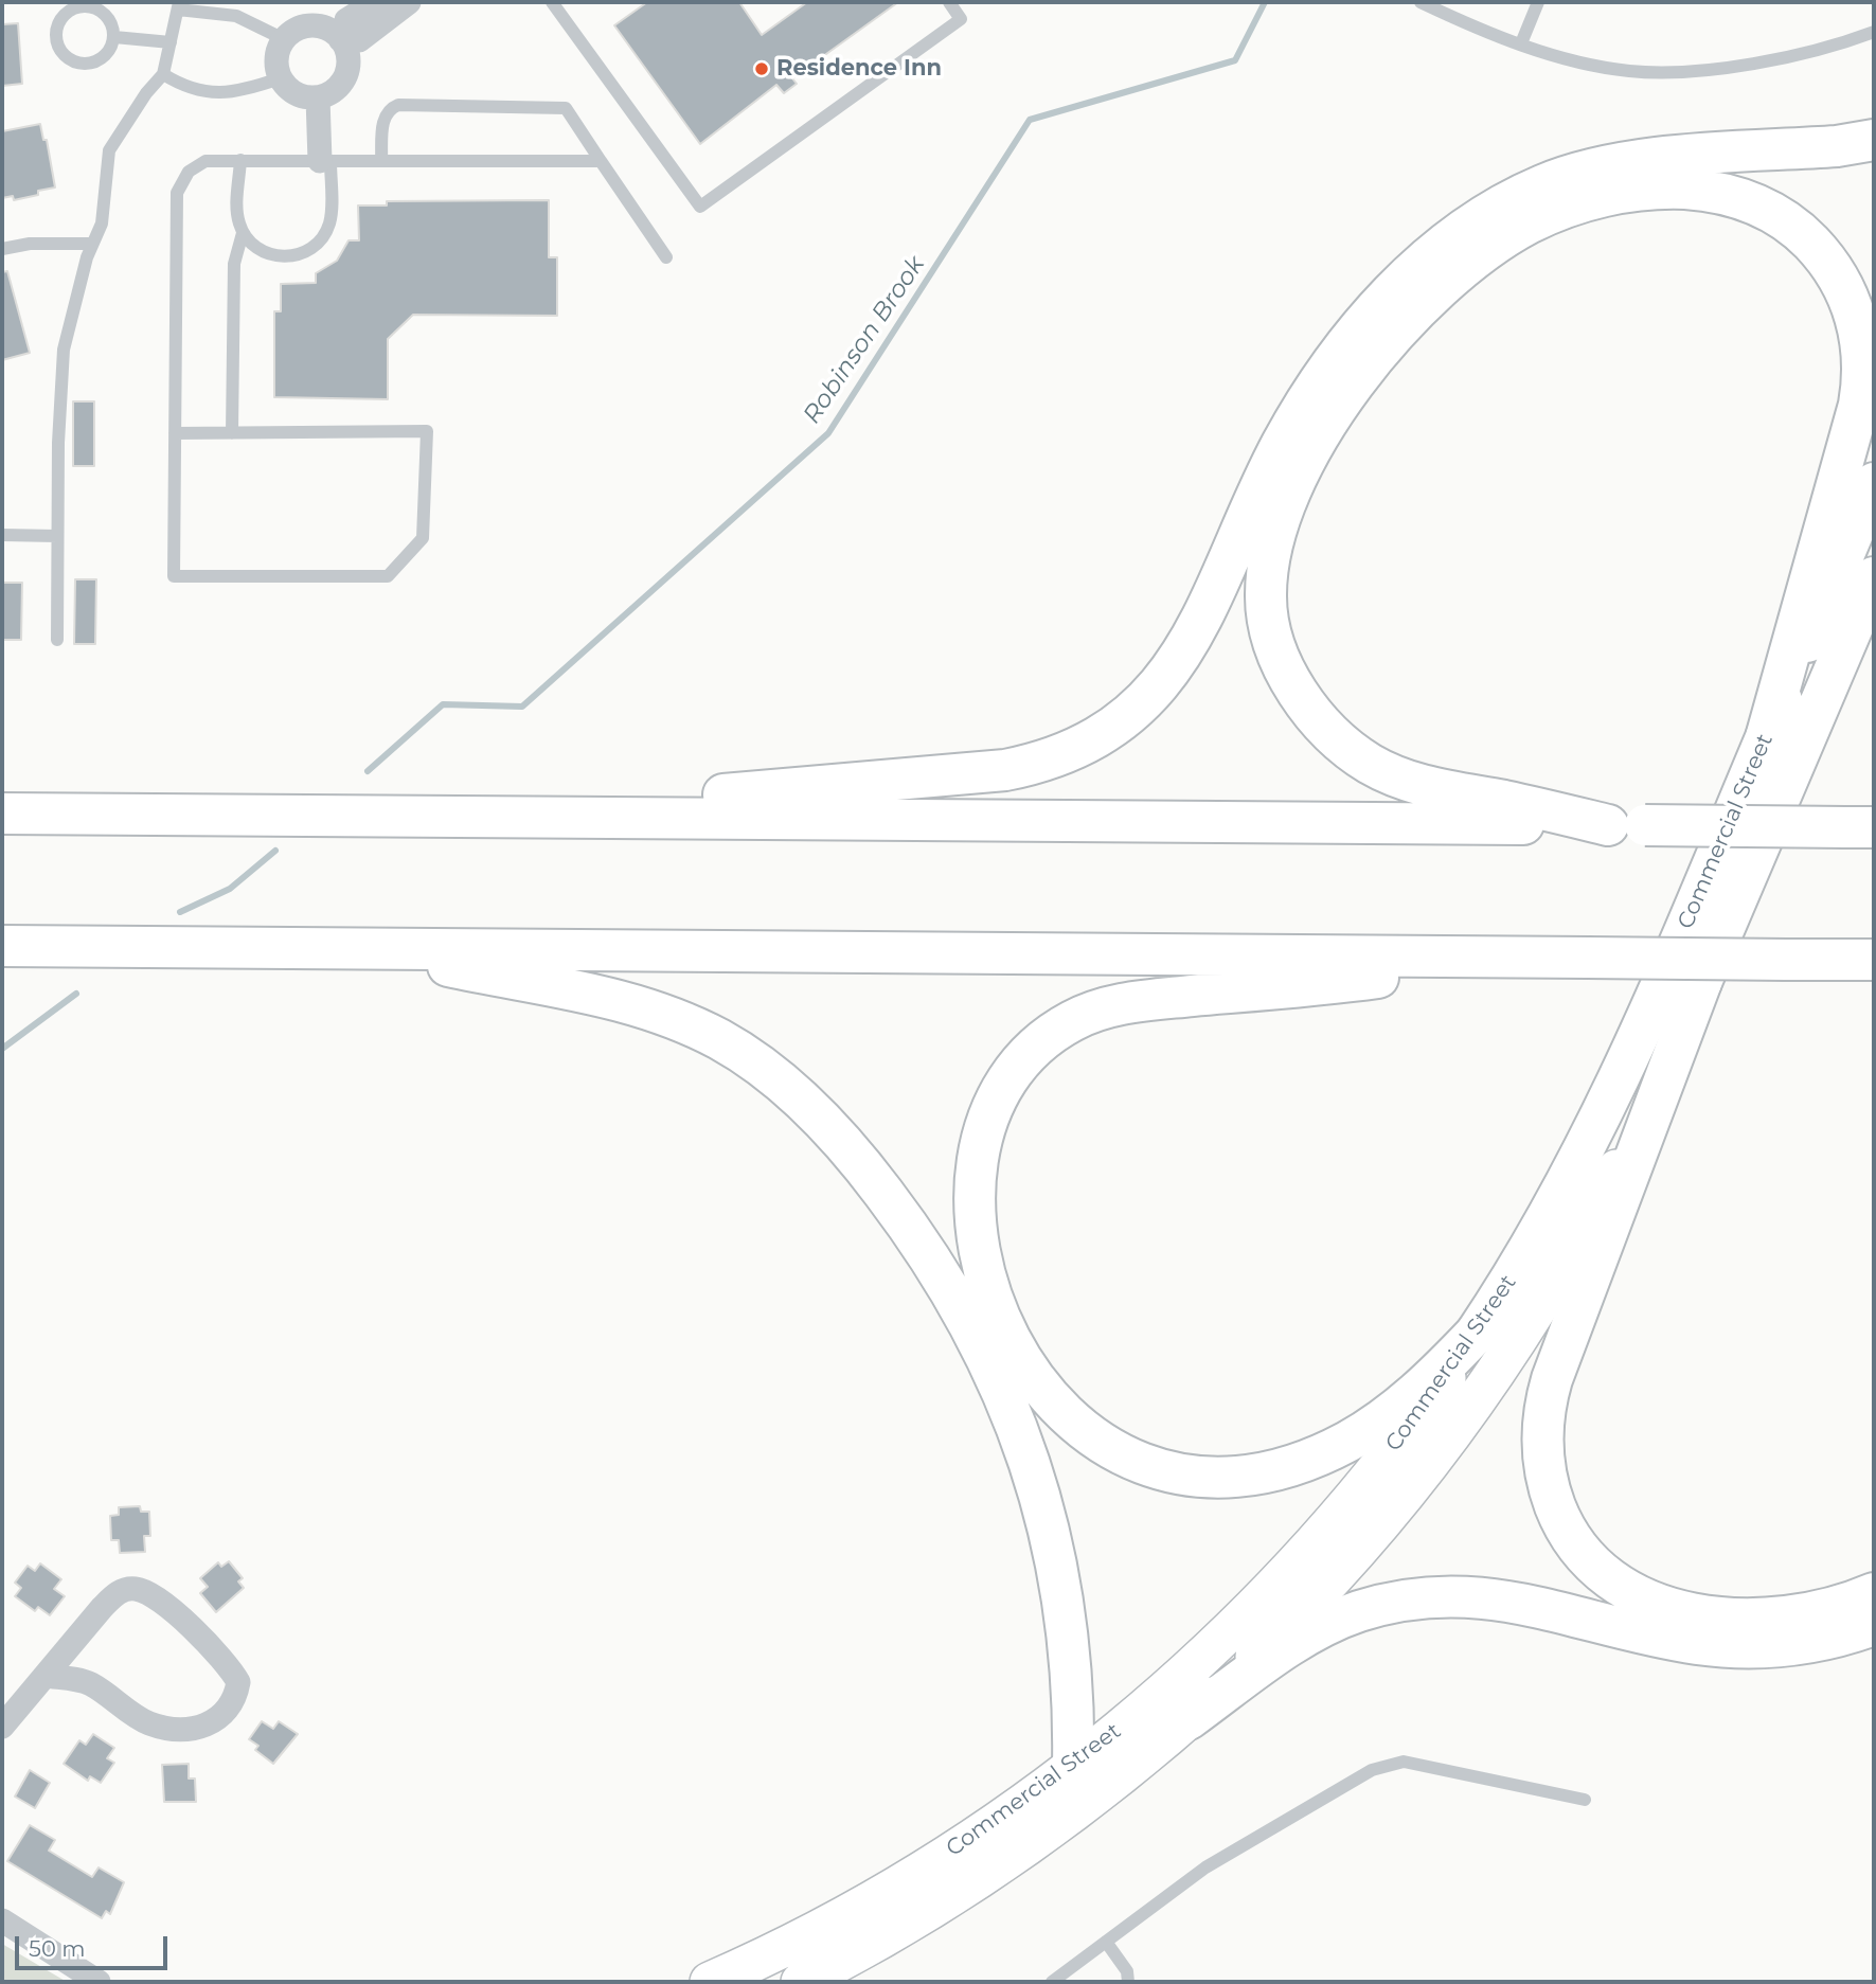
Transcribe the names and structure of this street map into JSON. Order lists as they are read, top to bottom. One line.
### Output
{"streets":{"highway":["Commercial Street"]},"water":["Robinson Brook"],"places":["Residence Inn"],"scale_bar":"50 m"}
